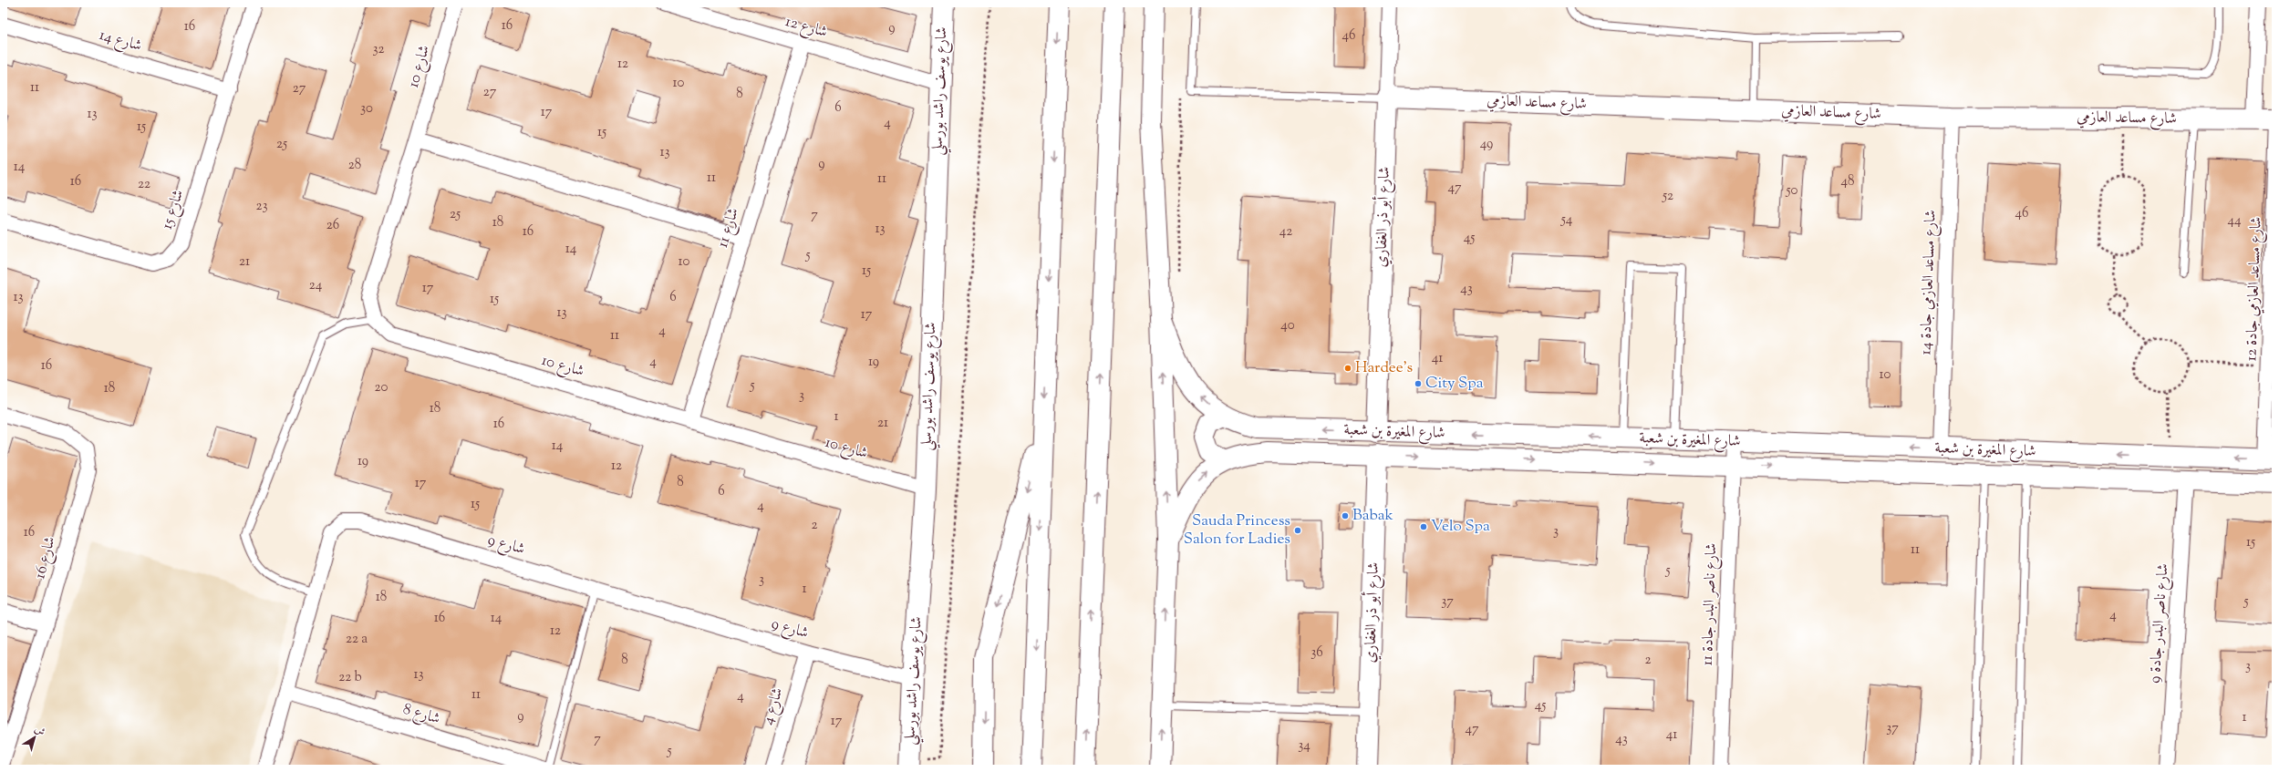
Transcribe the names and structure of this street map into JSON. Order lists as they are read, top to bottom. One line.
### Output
{"streets":{"main road":["شارع يوسف راشد بورسلي","شارع مساعد العازمي","شارع أبو ذر الغفاري","شارع المغيرة بن شعبة"],"street":["شارع 12","شارع 14","شارع 10","شارع 15","شارع 11","شارع مساعد العازمي جادة 14","شارع مساعد العازمي جادة 12","شارع 9","شارع 16","شارع ناصر البدر جادة 11","شارع ناصر البدر جادة 9","شارع 4","شارع 8"]},"crossings":[["شارع 12","شارع يوسف راشد بورسلي"],["شارع 12","شارع 11"],["شارع 14","شارع 15"],["شارع 10","شارع يوسف راشد بورسلي"],["شارع 10","شارع 11"],["شارع يوسف راشد بورسلي","شارع 9"],["شارع مساعد العازمي","شارع أبو ذر الغفاري"],["شارع مساعد العازمي","شارع مساعد العازمي جادة 14"],["شارع مساعد العازمي","شارع مساعد العازمي جادة 12"],["شارع أبو ذر الغفاري","شارع المغيرة بن شعبة"],["شارع مساعد العازمي جادة 14","شارع المغيرة بن شعبة"],["شارع مساعد العازمي جادة 12","شارع المغيرة بن شعبة"],["شارع المغيرة بن شعبة","شارع ناصر البدر جادة 11"],["شارع المغيرة بن شعبة","شارع ناصر البدر جادة 9"],["شارع 9","شارع 4"],["شارع 9","شارع 8"]],"places":["Hardee's","City Spa","Babak","Velo Spa","Sauda Princess Salon for Ladies"],"house_numbers":["16","16","9","46","32","12","10","11","27","27","8","6","30","17","13","4","15","15","25","49","13","9","28","14","11","11","16","48","22","47","50","52","23","46","25","7","54","44","18","26","13","16","42","45","14","5","21","10","15","24","17","43","13","6","15","13","17","40","4","11","41","4","19","16","10","5","20","18","3","18","1","21","16","14","19","12","8","17","6","15","4","2","3","16","15","11","5","3","1","18","37","5","4","16","14","12","22 a","36","8","2","3","13","22 b","11","4","45","9","1","17","37","47","41","7","43","34","5"],"north":"top right"}
